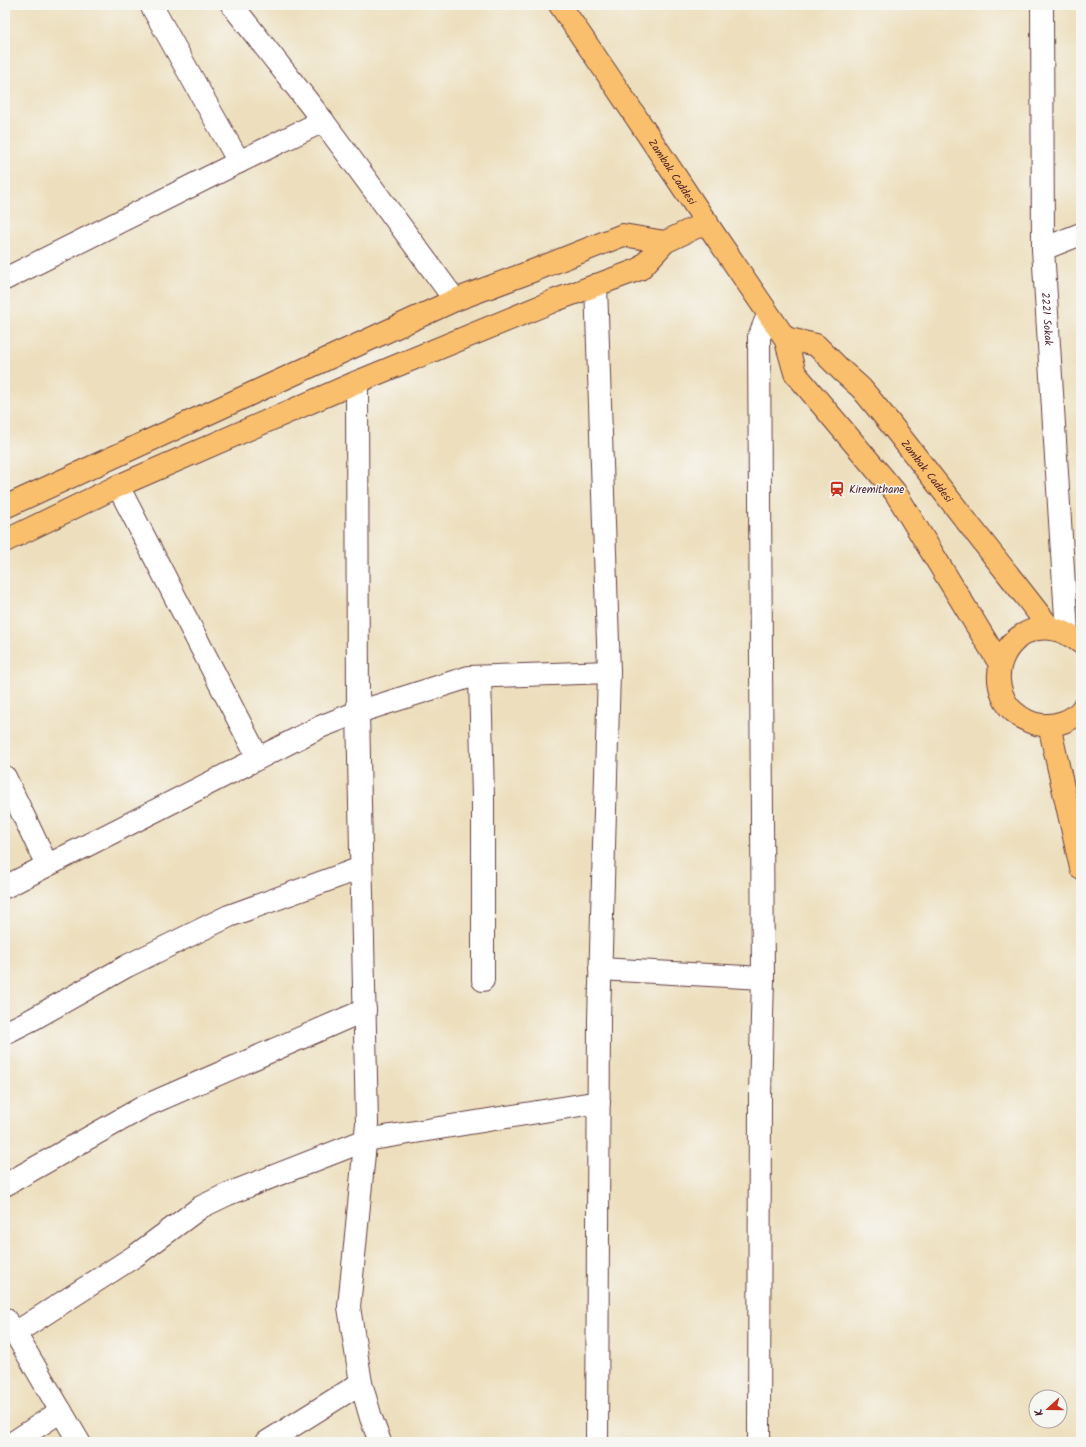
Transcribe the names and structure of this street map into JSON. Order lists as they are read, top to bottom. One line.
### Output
{"streets":{"main road":["Zambak Caddesi"],"street":["2221 Sokak"]},"crossings":[["Zambak Caddesi","2221 Sokak"]],"places":{"station":["Kiremithane"]},"north":"left"}
